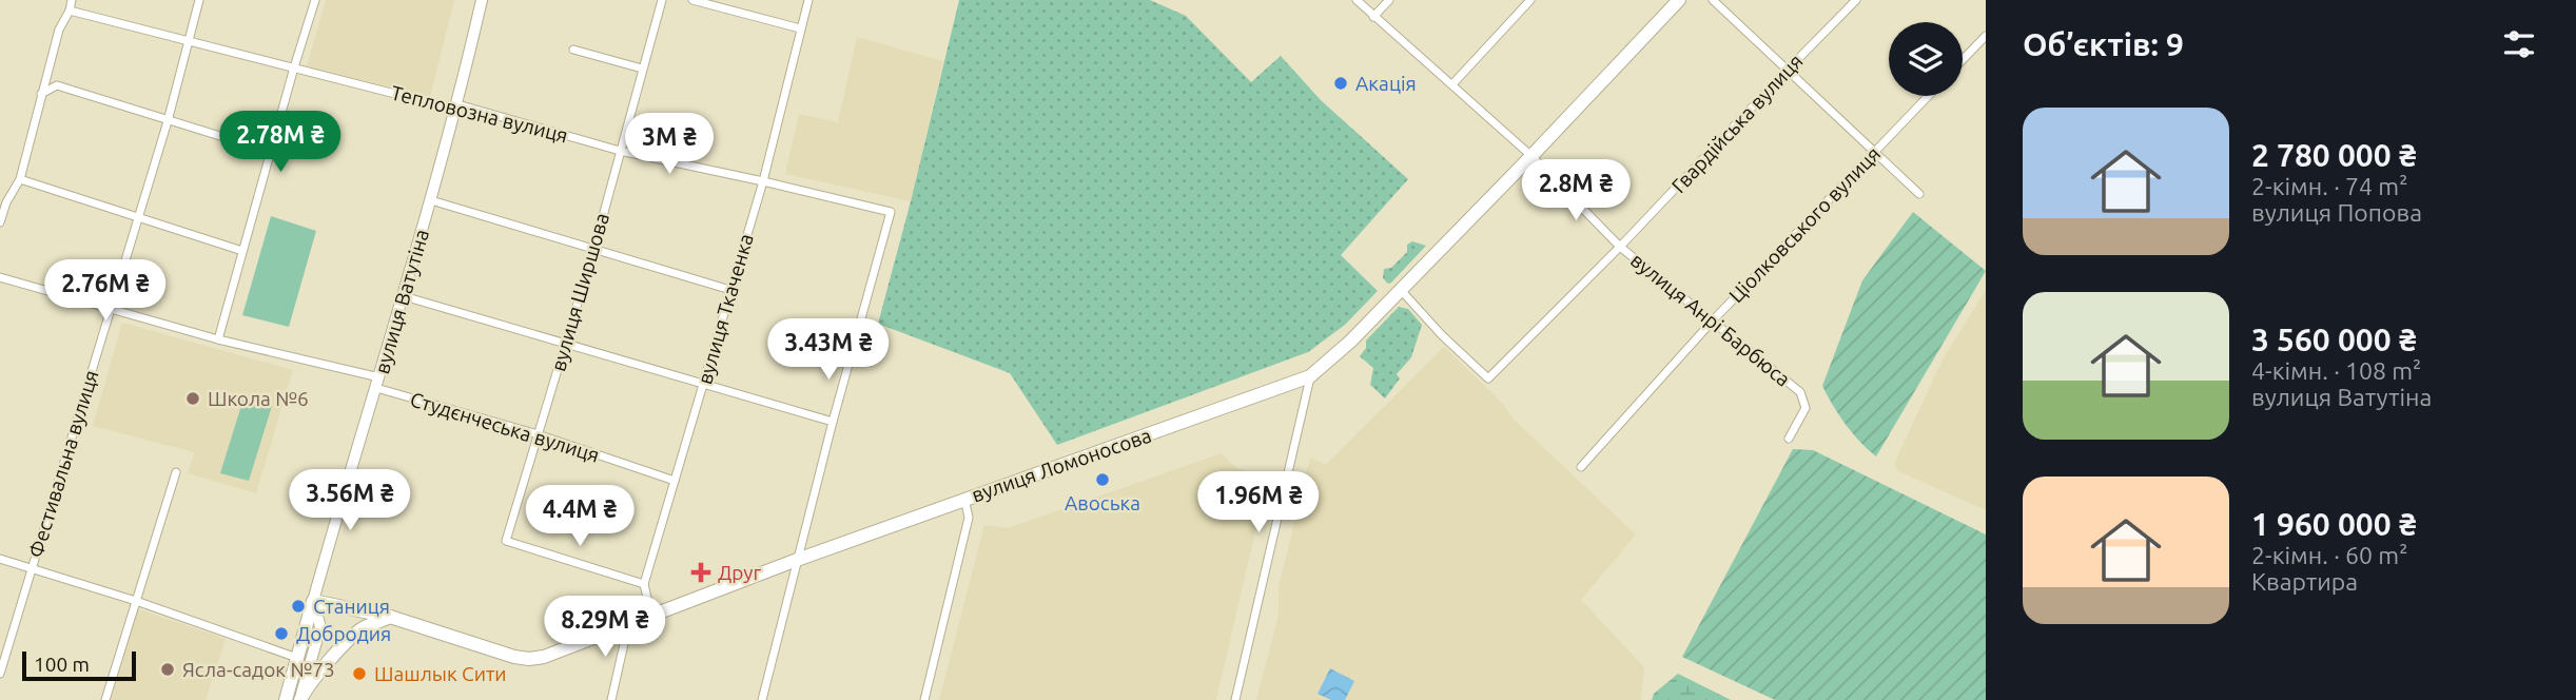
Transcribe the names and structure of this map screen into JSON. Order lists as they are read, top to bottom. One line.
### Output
{"streets":{"main road":["вулиця Ватутіна","вулиця Ломоносова"],"street":["Тепловозна вулиця","Гвардійська вулиця","Ціолковського вулиця","вулиця Ширшова","вулиця Ткаченка","вулиця Анрі Барбюса","Студєнчеська вулиця","Фестивальна вулиця"]},"crossings":[["Тепловозна вулиця","вулиця Ширшова"],["Тепловозна вулиця","вулиця Ватутіна"],["Тепловозна вулиця","вулиця Ткаченка"],["Тепловозна вулиця","Фестивальна вулиця"],["Гвардійська вулиця","вулиця Анрі Барбюса"],["Гвардійська вулиця","вулиця Ломоносова"],["Ціолковського вулиця","вулиця Анрі Барбюса"],["вулиця Ширшова","вулиця Ткаченка"],["вулиця Ширшова","Студєнчеська вулиця"],["вулиця Ватутіна","Студєнчеська вулиця"],["вулиця Ватутіна","вулиця Ломоносова"],["вулиця Ткаченка","Студєнчеська вулиця"],["вулиця Ткаченка","вулиця Ломоносова"],["вулиця Анрі Барбюса","вулиця Ломоносова"],["Студєнчеська вулиця","Фестивальна вулиця"]],"places":{"other":["Акація","Школа №6","Авоська","Станиця","Добродия","Ясла-садок №73","Шашлык Сити"],"health":["Друг"]},"scale_bar":"100 m","page":{"heading":"Об’єктів: 9","list":[{"name":"2 780 000 ₴","note":"2-кімн. · 74 m² · вулиця Попова"},{"name":"3 560 000 ₴","note":"4-кімн. · 108 m² · вулиця Ватутіна"},{"name":"1 960 000 ₴","note":"2-кімн. · 60 m² · Квартира"}],"price":["2.78M ₴","3M ₴","2.8M ₴","2.76M ₴","3.43M ₴","3.56M ₴","1.96M ₴","4.4M ₴","8.29M ₴"],"scale":"100 m"}}
